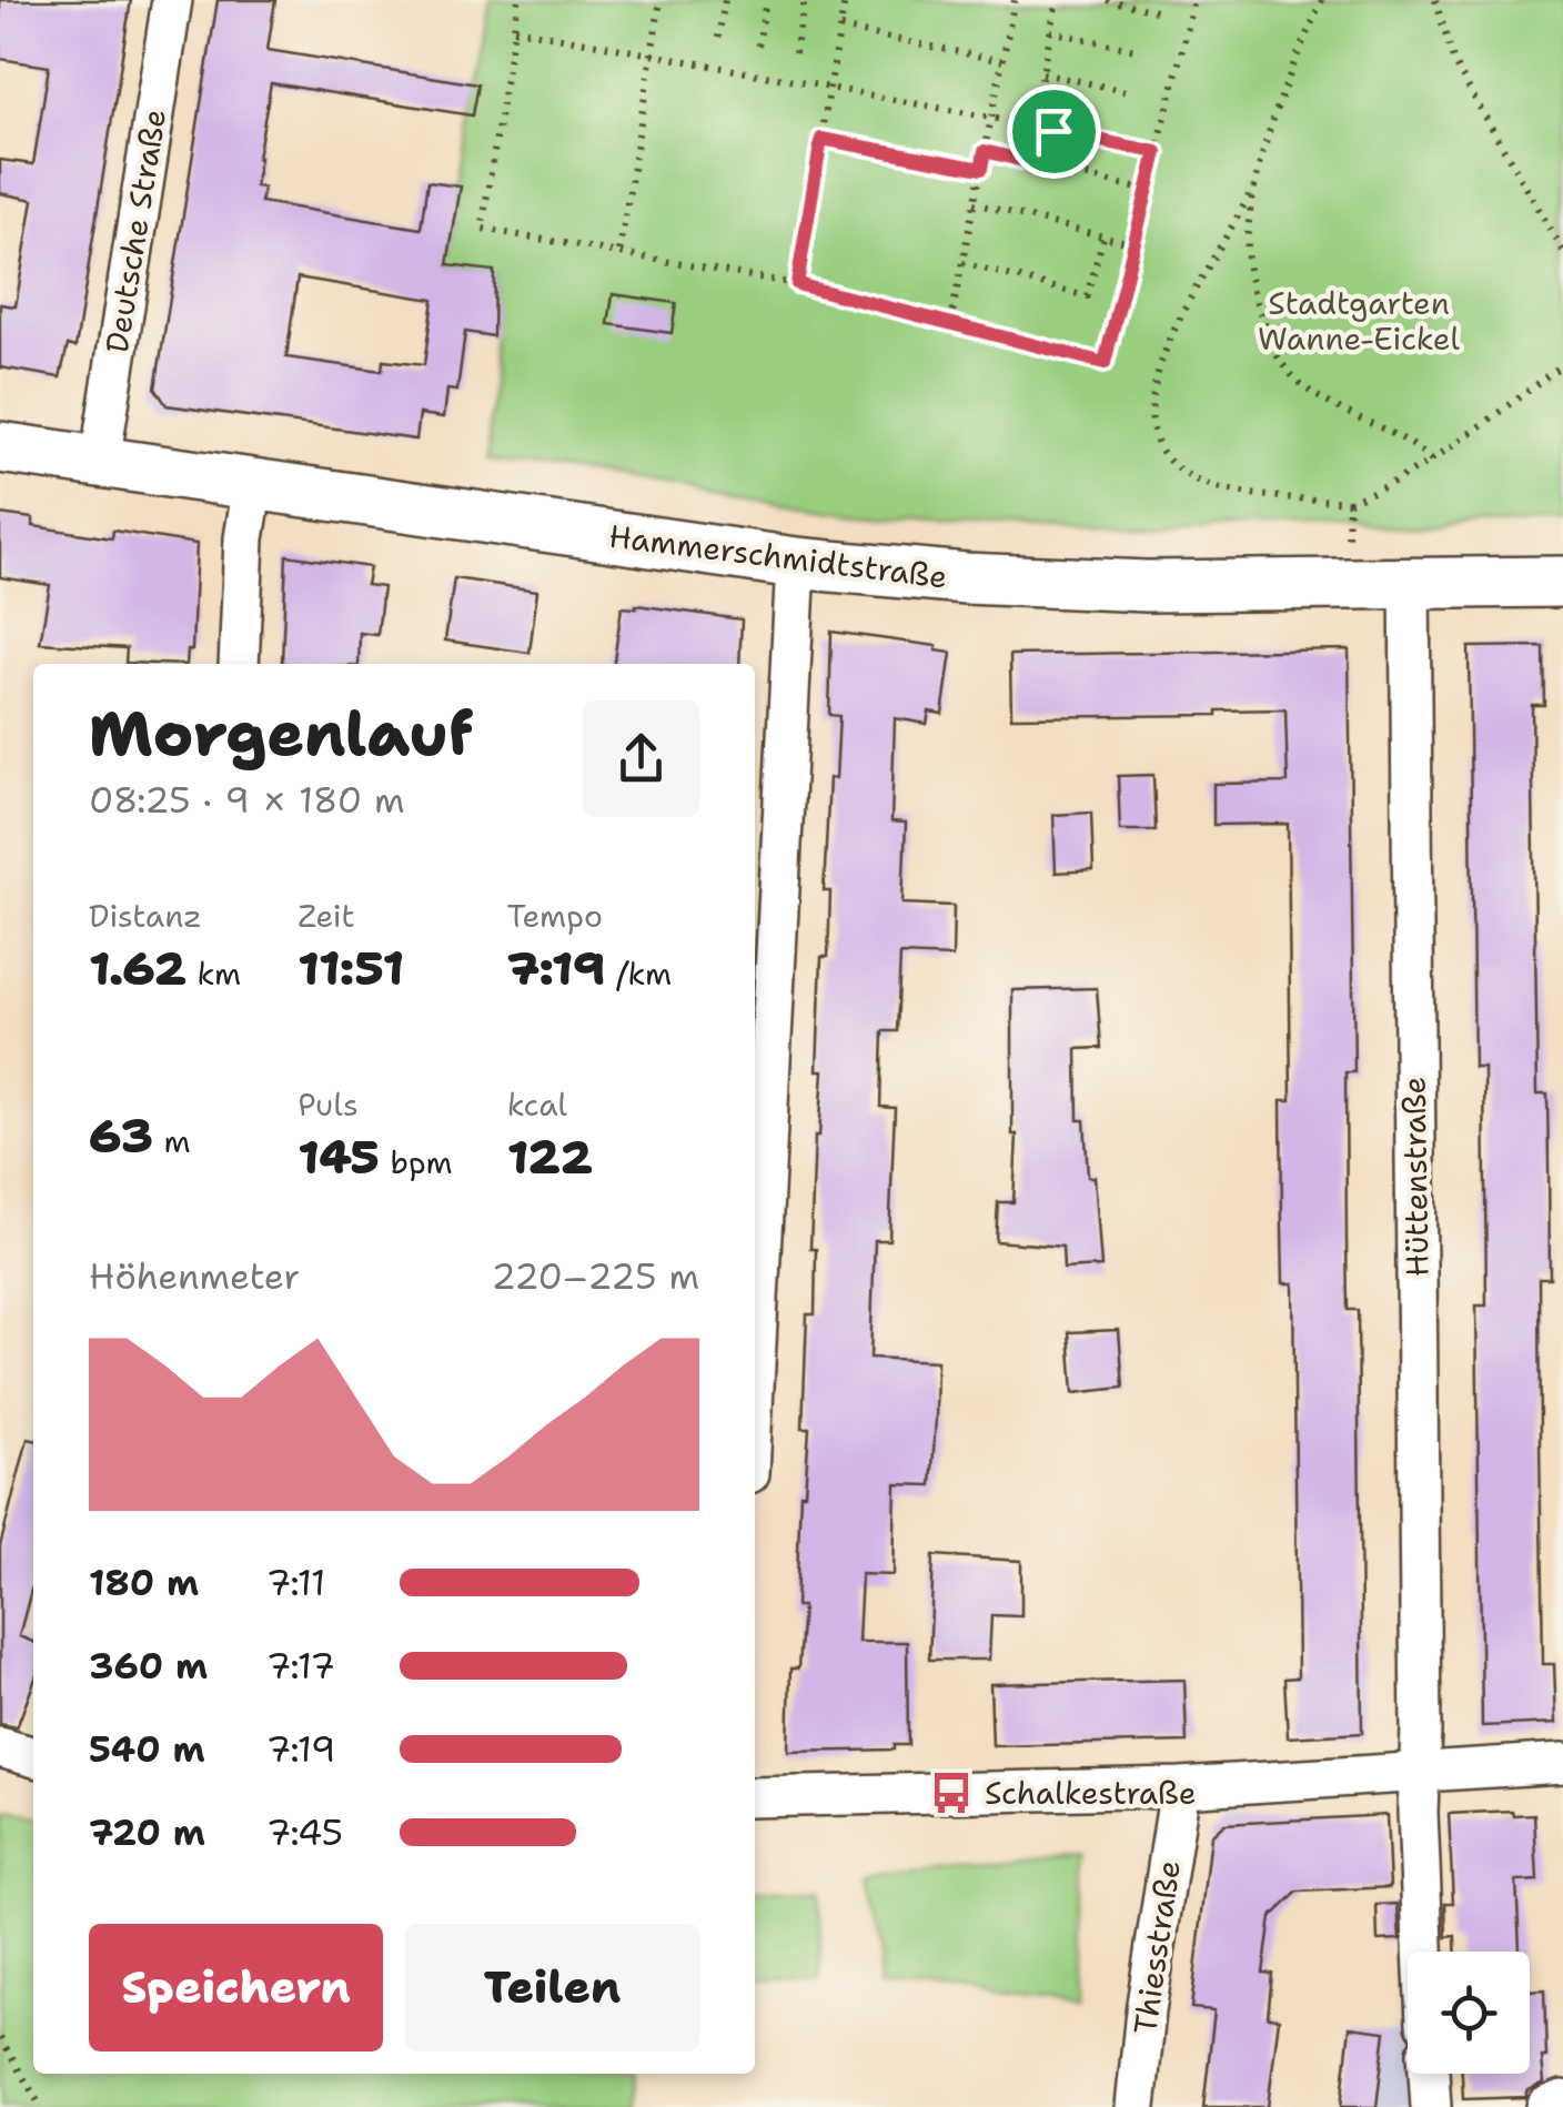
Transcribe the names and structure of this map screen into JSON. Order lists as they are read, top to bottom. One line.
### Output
{"streets":{"main road":["Hammerschmidtstraße"],"street":["Deutsche Straße","Hüttenstraße","Thiesstraße"]},"crossings":[["Deutsche Straße","Hammerschmidtstraße"],["Hammerschmidtstraße","Hüttenstraße"]],"parks":["Stadtgarten Wanne-Eickel"],"places":{"bus stop":["Schalkestraße"]},"page":{"heading":["Morgenlauf","08:25 · 9 × 180 m"],"stats":[["Distanz","1.62 km"],["Zeit","11:51"],["Tempo","7:19 /km"],["63 m"],["Puls","145 bpm"],["kcal","122"]],"chart":["Höhenmeter","220–225 m"],"list":[{"name":"180 m","note":"7:11"},{"name":"360 m","note":"7:17"},{"name":"540 m","note":"7:19"},{"name":"720 m","note":"7:45"}],"buttons":["Speichern","Teilen"]}}
